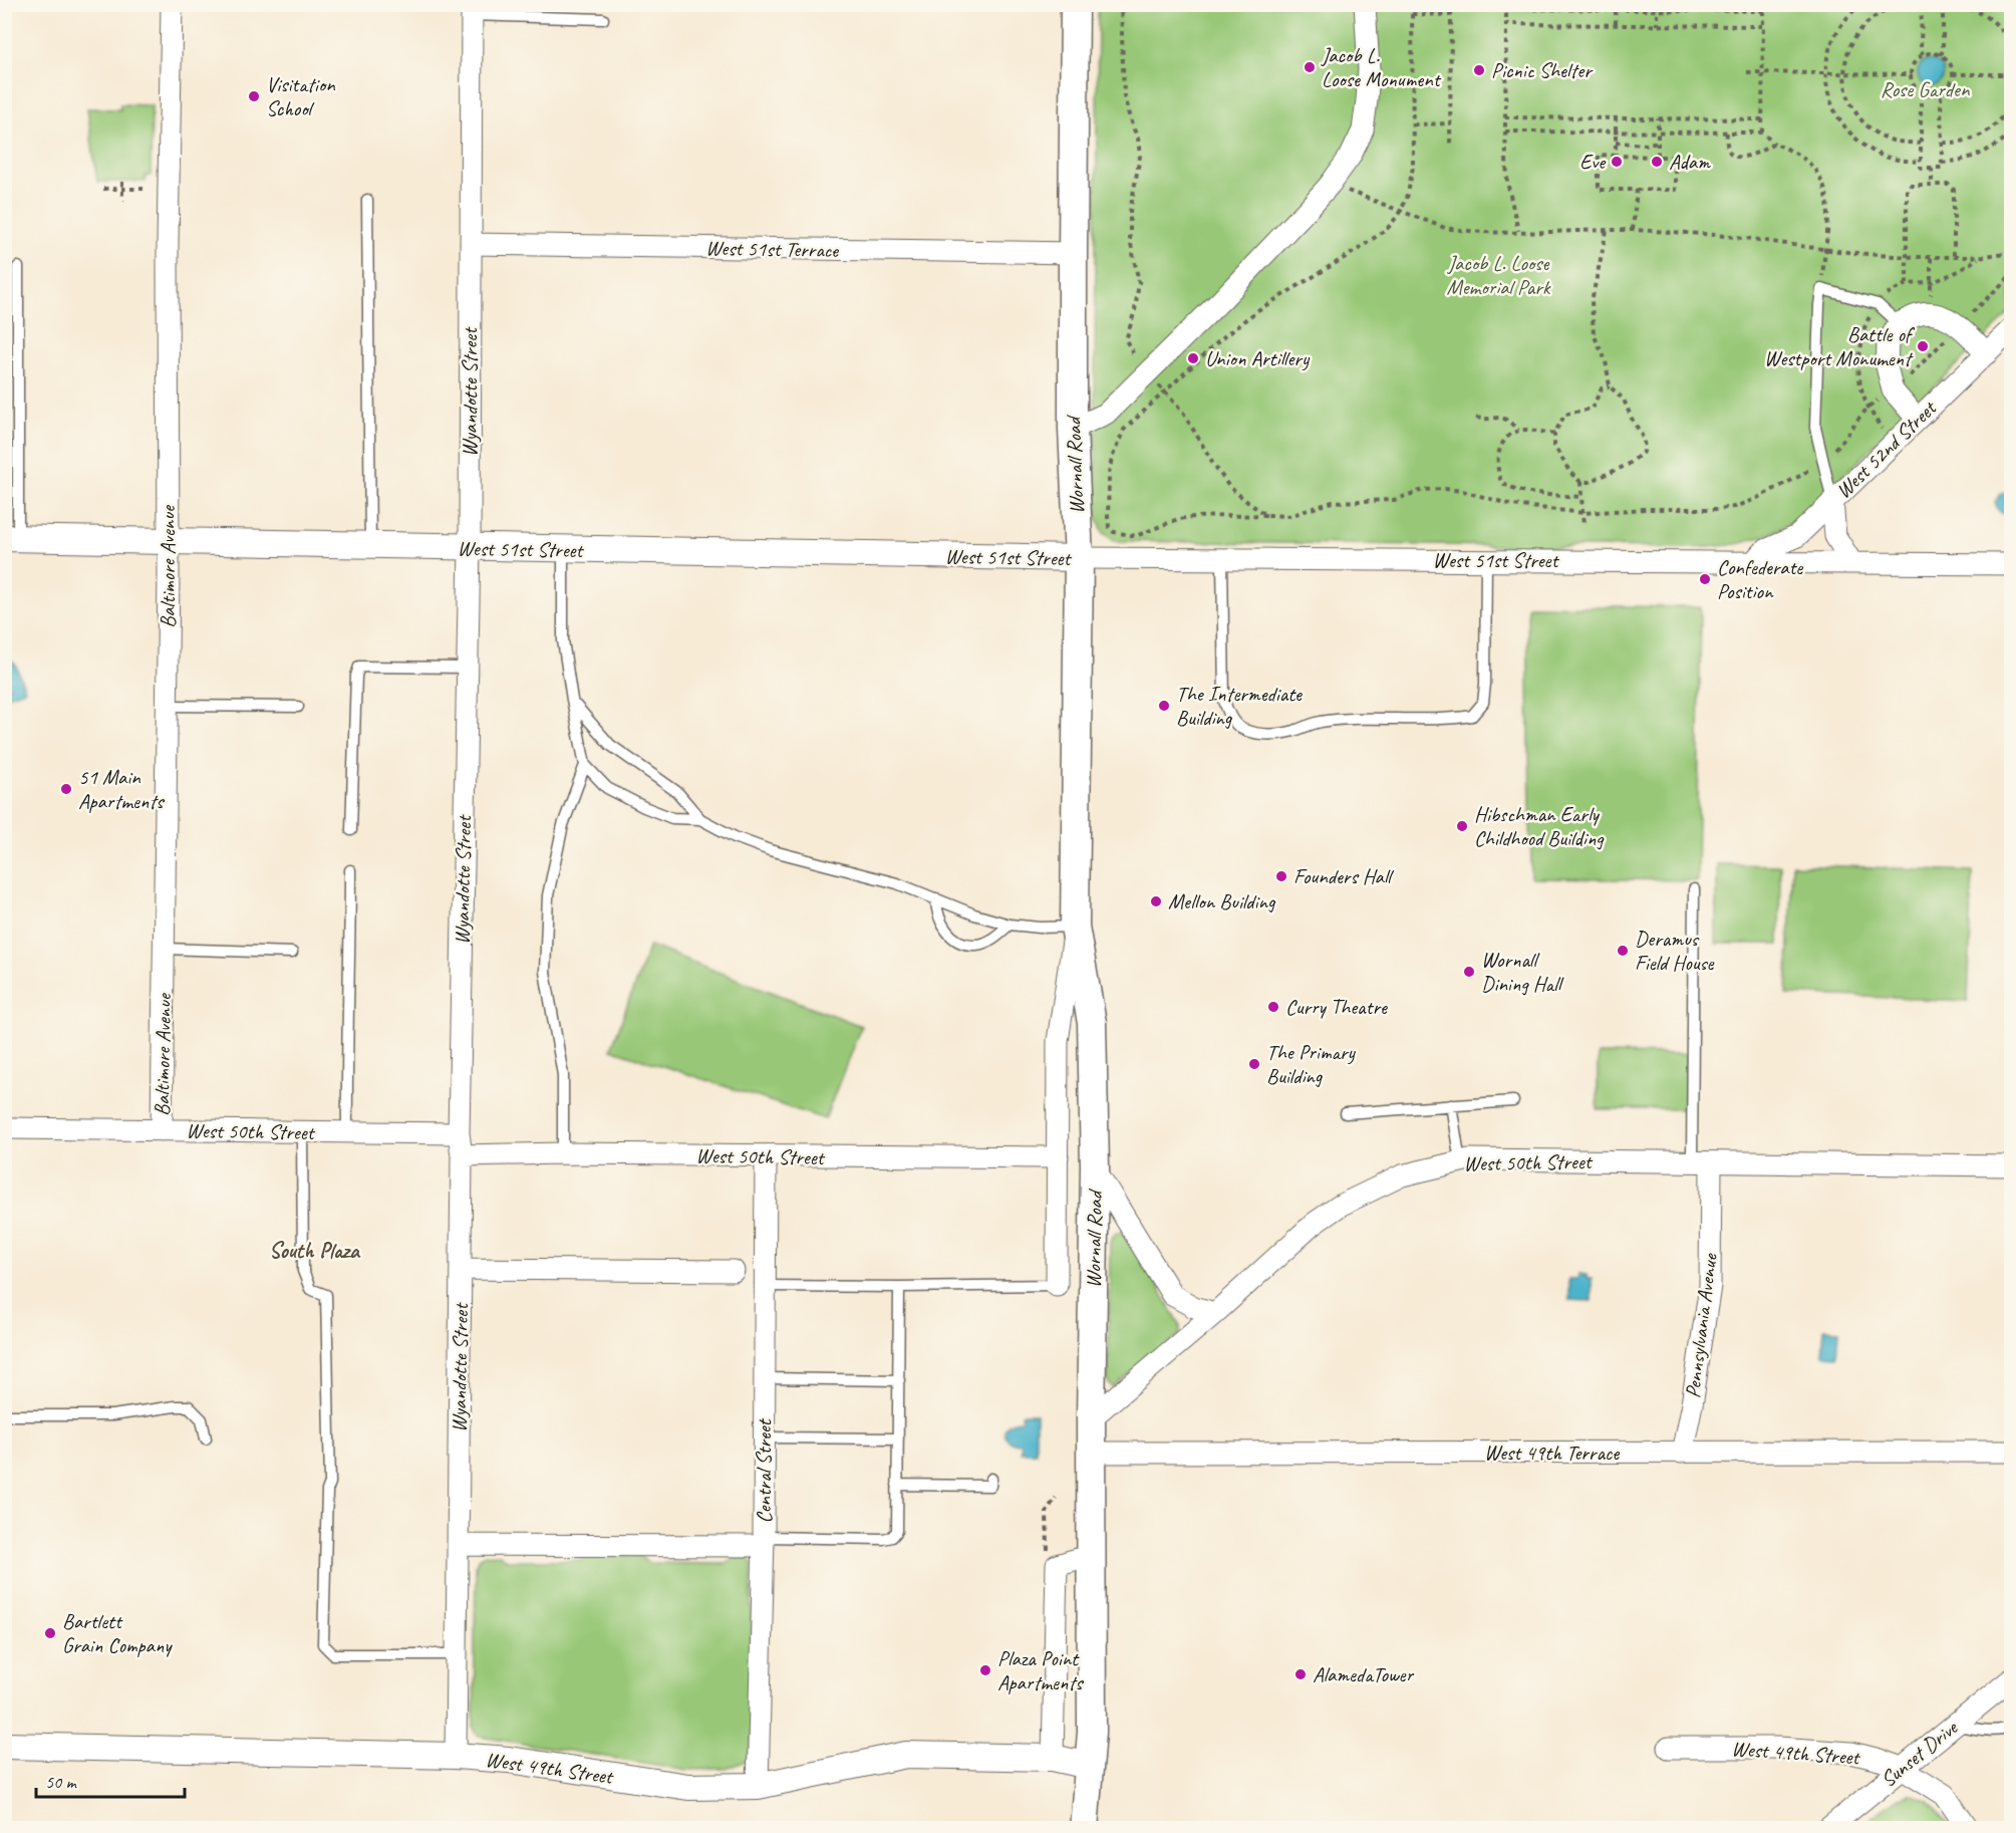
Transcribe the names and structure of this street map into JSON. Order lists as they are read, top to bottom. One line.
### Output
{"streets":{"main road":["Wornall Road"],"street":["West 51st Terrace","Wyandotte Street","West 52nd Street","West 51st Street","Baltimore Avenue","West 50th Street","Pennsylvania Avenue","West 49th Terrace","Central Street","West 49th Street","Sunset Drive"]},"crossings":[["West 51st Terrace","Wyandotte Street"],["West 51st Terrace","Wornall Road"],["Wyandotte Street","West 51st Street"],["Wyandotte Street","West 50th Street"],["Wyandotte Street","West 49th Street"],["West 52nd Street","West 51st Street"],["Wornall Road","West 51st Street"],["Wornall Road","West 50th Street"],["Wornall Road","West 49th Terrace"],["Wornall Road","West 49th Street"],["West 51st Street","Baltimore Avenue"],["Baltimore Avenue","West 50th Street"],["West 50th Street","Pennsylvania Avenue"],["West 50th Street","Central Street"],["Pennsylvania Avenue","West 49th Terrace"],["Central Street","West 49th Street"],["West 49th Street","Sunset Drive"]],"districts":["South Plaza"],"parks":["Rose Garden","Jacob L. Loose Memorial Park"],"places":["Jacob L. Loose Monument","Picnic Shelter","Visitation School","Eve","Adam","Battle of Westport Monument","Union Artillery","Confederate Position","The Intermediate Building","51 Main Apartments","Hibschman Early Childhood Building","Founders Hall","Mellon Building","Deramus Field House","Wornall Dining Hall","Curry Theatre","The Primary Building","Bartlett Grain Company","Plaza Point Apartments","AlamedaTower"],"scale_bar":"50 m"}
